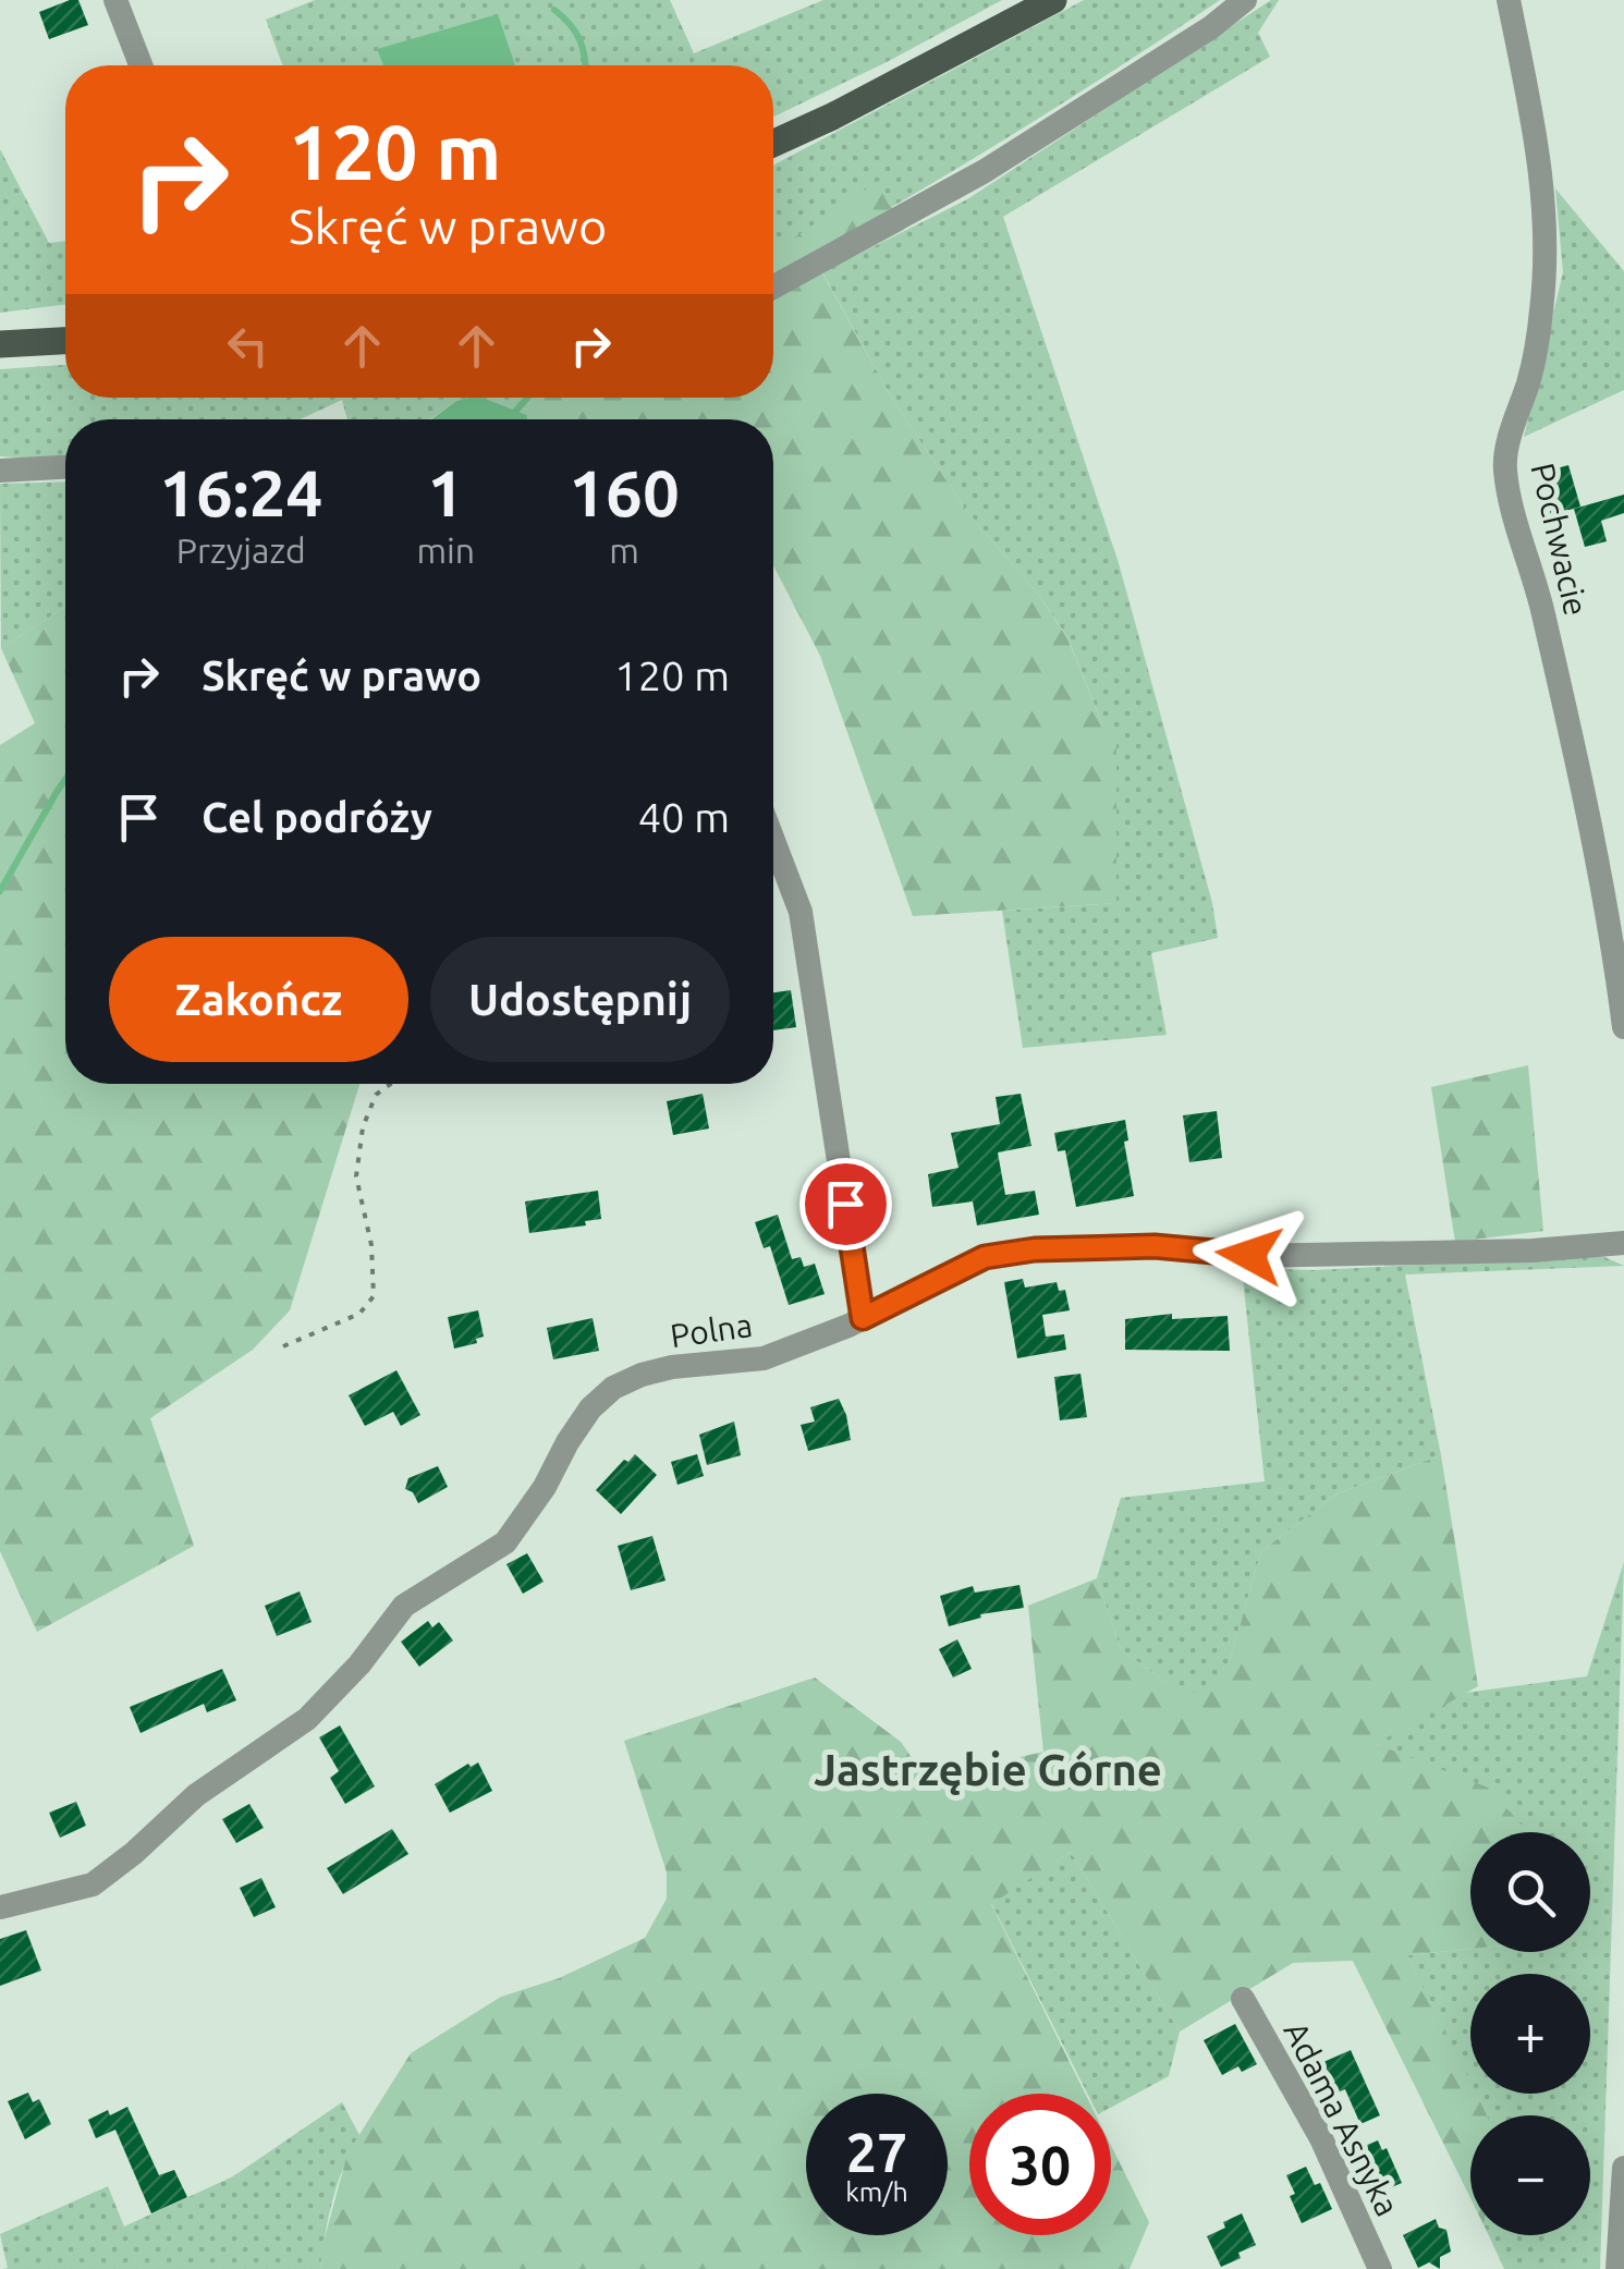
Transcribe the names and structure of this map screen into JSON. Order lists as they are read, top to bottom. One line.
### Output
{"streets":{"street":["Pochwacie","Polna","Adama Asnyka"]},"districts":["Jastrzębie Górne"],"page":{"turn":["120 m","Skręć w prawo"],"eta":["16:24","Przyjazd","1","min","160","m"],"list":[{"name":"Skręć w prawo","value":"120 m"},{"name":"Cel podróży","value":"40 m"}],"buttons":["Zakończ","Udostępnij"],"map_buttons":["+","−"],"speed":"27 km/h","limit":"30"}}
